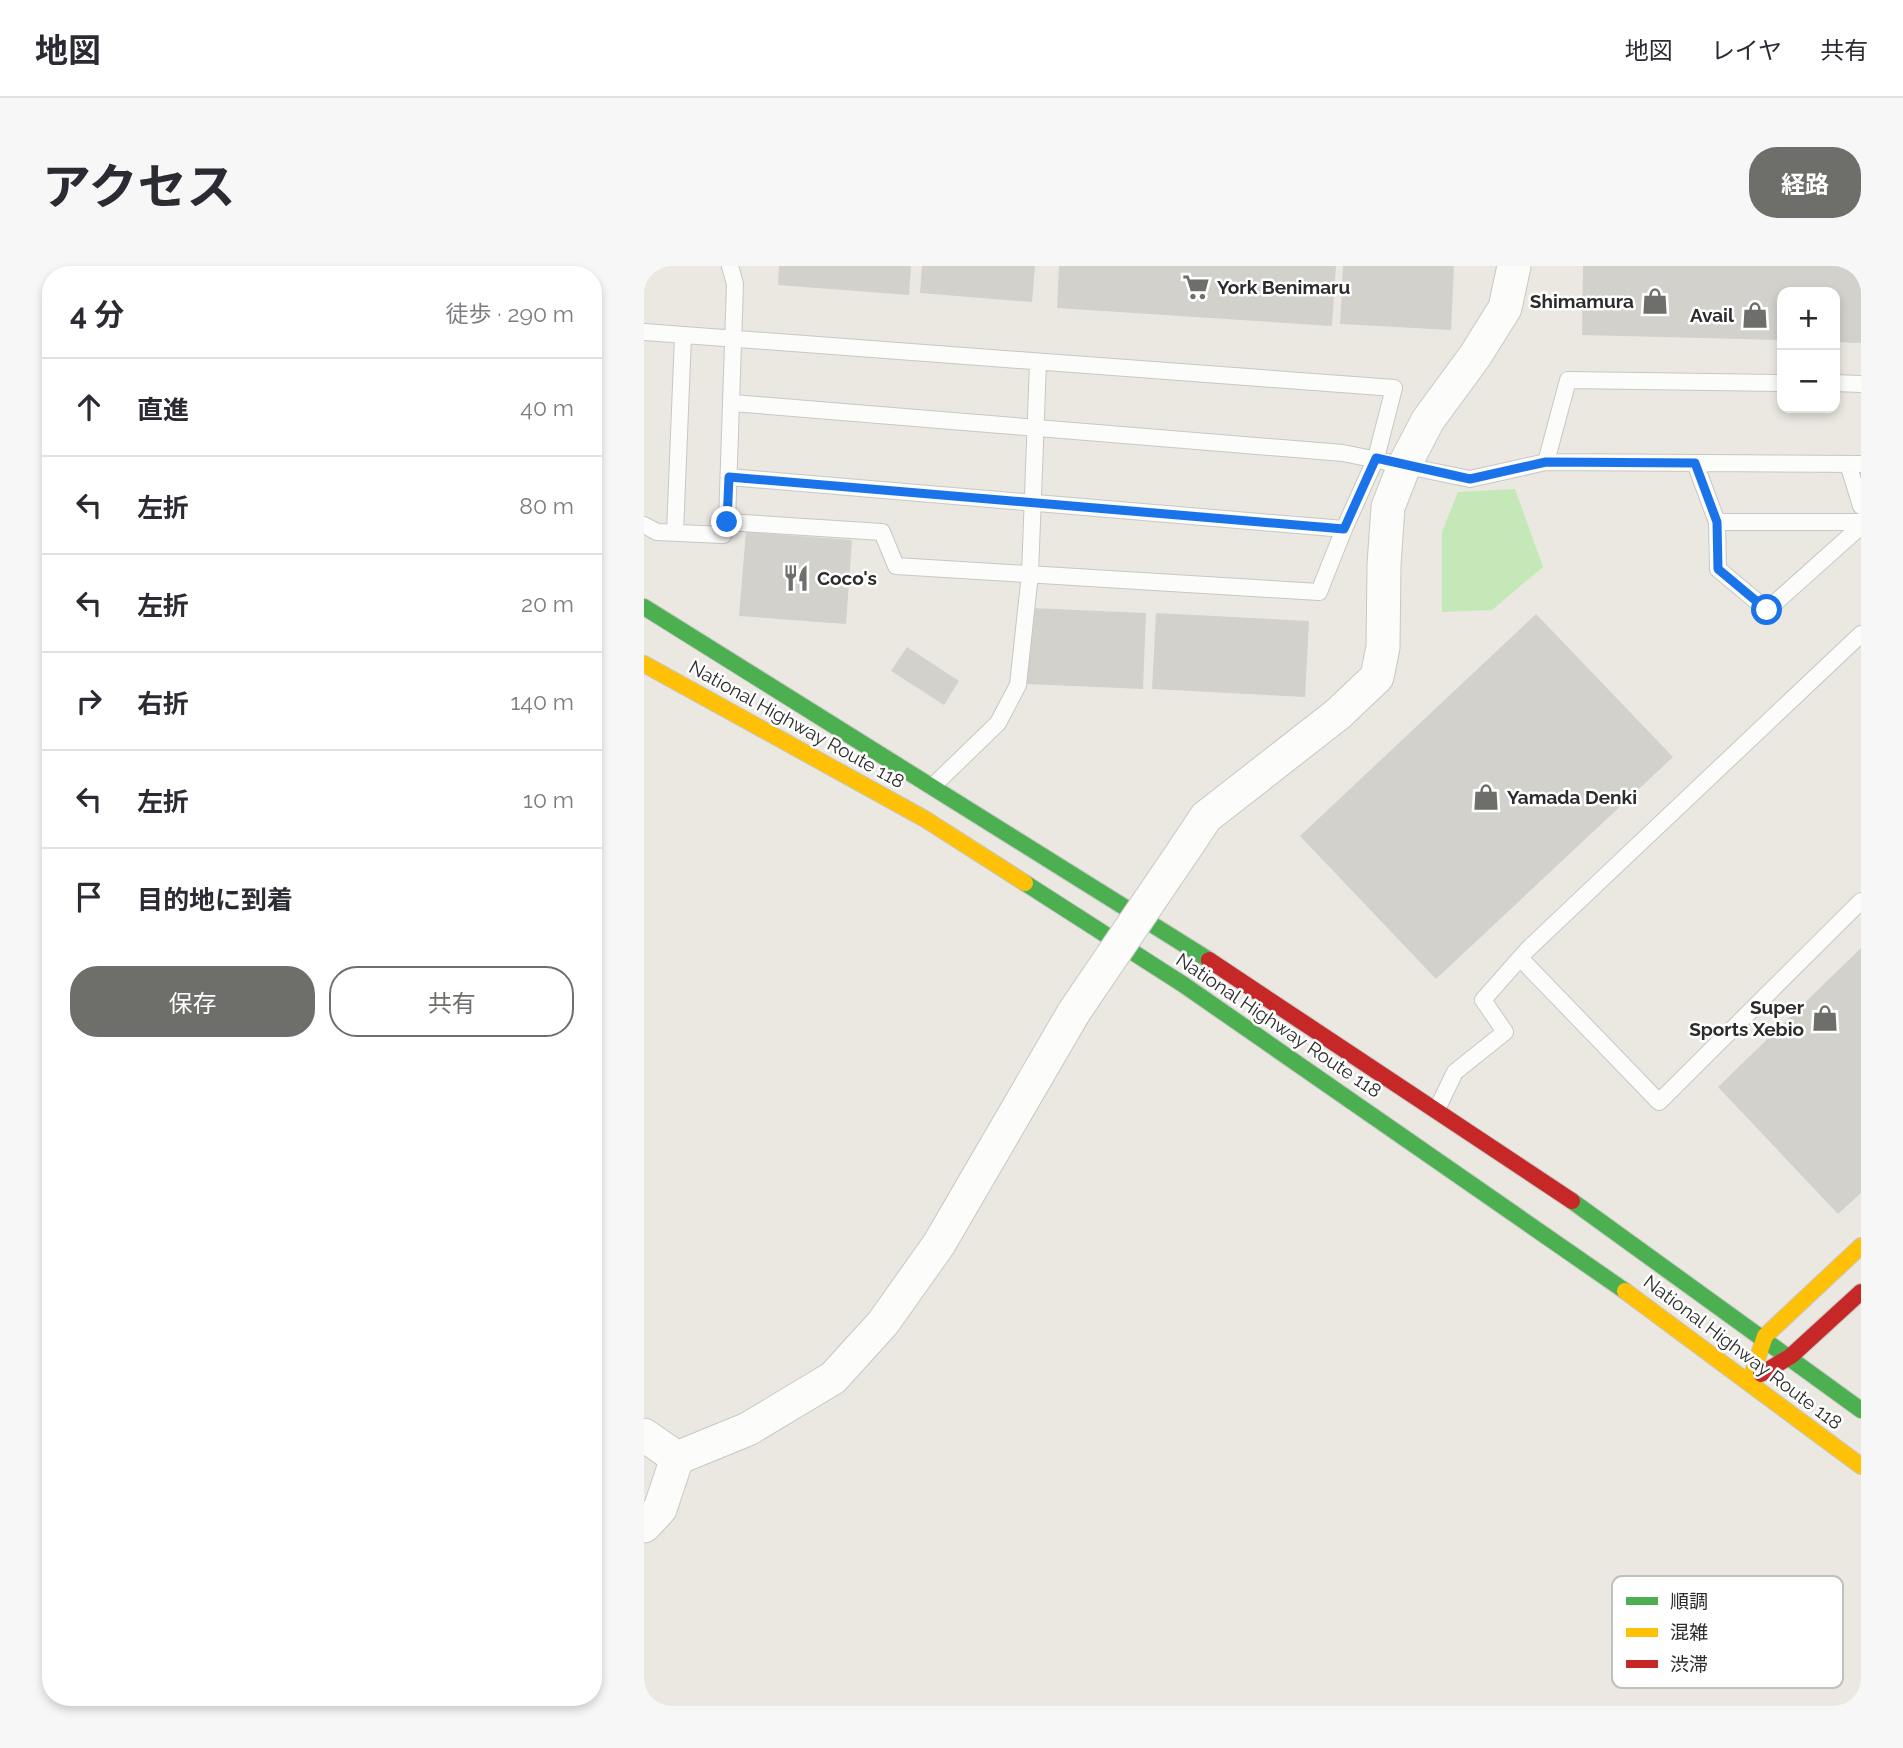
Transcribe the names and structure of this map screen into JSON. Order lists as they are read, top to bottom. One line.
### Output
{"streets":{"main road":["National Highway Route 118"]},"places":{"supermarket":["York Benimaru"],"shop":["Shimamura","Avail","Yamada Denki","Super Sports Xebio"],"restaurant":["Coco's"]},"legend":["順調","混雑","渋滞"],"page":{"header":"地図","nav":["地図","レイヤ","共有"],"title":"アクセス","buttons":["経路",["保存","共有"]],"heading":["4 分","徒歩 · 290 m"],"map_buttons":["+","−"],"list":[["直進","40 m"],["左折","80 m"],["左折","20 m"],["右折","140 m"],["左折","10 m"],"目的地に到着"]}}
